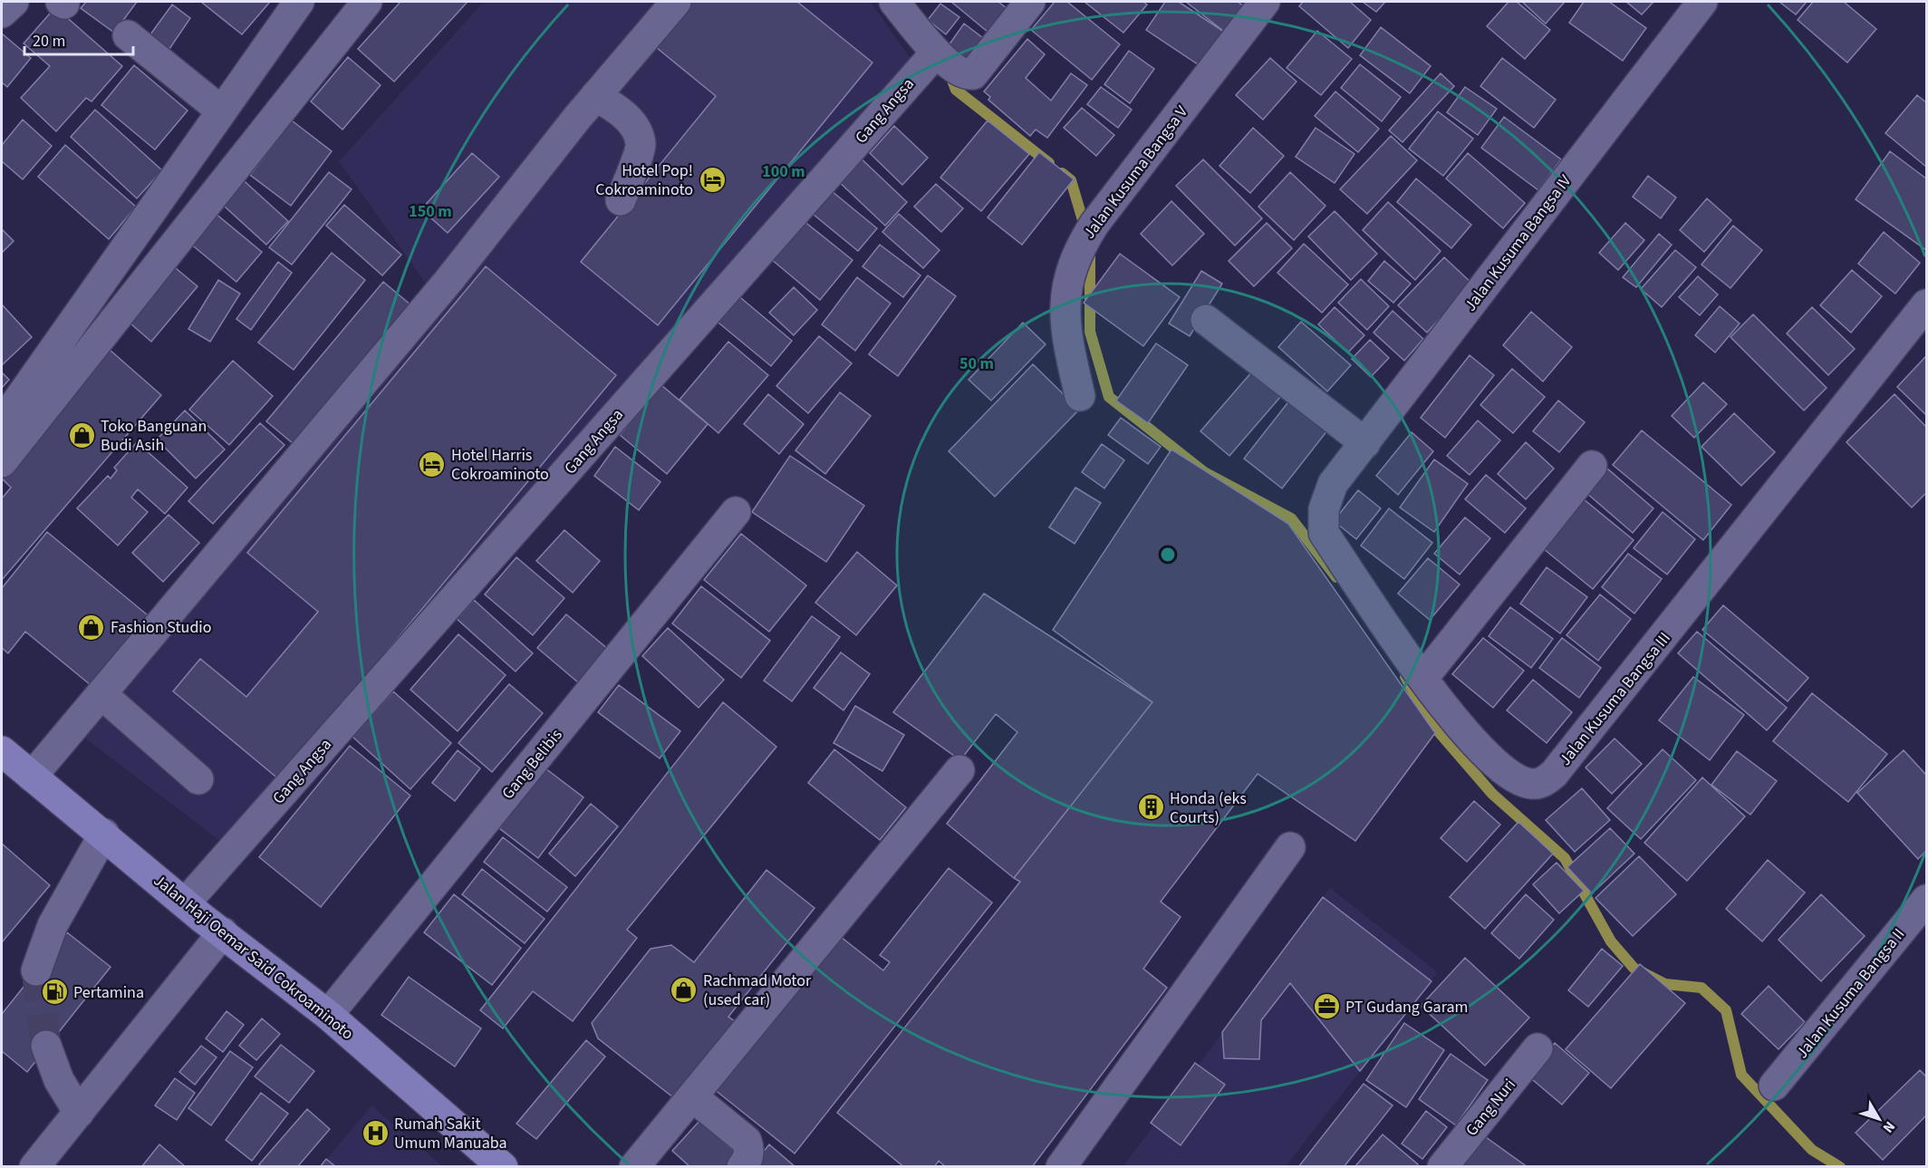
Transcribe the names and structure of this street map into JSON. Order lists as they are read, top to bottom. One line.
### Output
{"streets":{"highway":["Jalan Haji Oemar Said Cokroaminoto"],"street":["Gang Angsa","Jalan Kusuma Bangsa V","Jalan Kusuma Bangsa IV","Jalan Kusuma Bangsa III","Gang Belibis","Jalan Kusuma Bangsa II","Gang Nuri"]},"crossings":[["Gang Angsa","Jalan Haji Oemar Said Cokroaminoto"],["Jalan Kusuma Bangsa IV","Jalan Kusuma Bangsa III"],["Gang Belibis","Jalan Haji Oemar Said Cokroaminoto"]],"places":{"hotel":["Hotel Pop! Cokroaminoto","Hotel Harris Cokroaminoto"],"shop":["Toko Bangunan Budi Asih","Fashion Studio","Rachmad Motor (used car)"],"building":["Honda (eks Courts)"],"fuel station":["Pertamina"],"office":["PT Gudang Garam"],"hospital":["Rumah Sakit Umum Manuaba"]},"scale_bar":"20 m","north":"bottom right","rings":["100 m","150 m","50 m"]}
